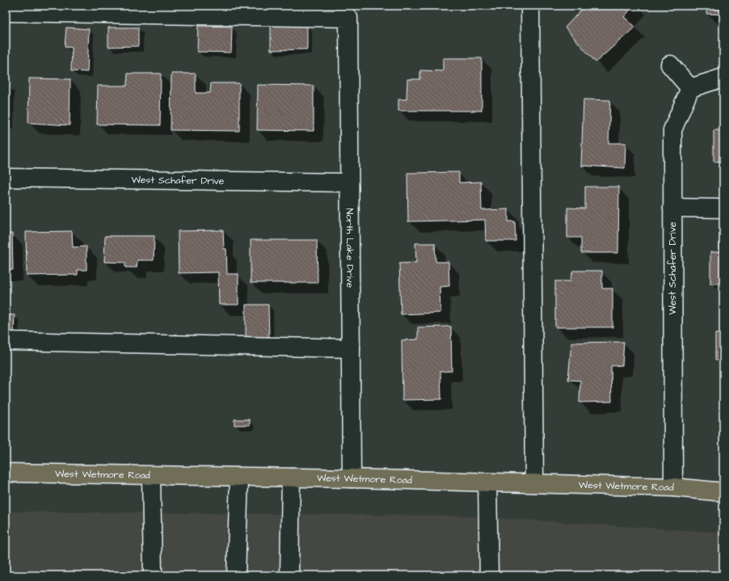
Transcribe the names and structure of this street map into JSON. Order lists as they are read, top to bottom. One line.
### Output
{"streets":{"main road":["West Wetmore Road"],"street":["West Schafer Drive","North Lake Drive"]},"crossings":[["West Schafer Drive","North Lake Drive"],["West Schafer Drive","West Wetmore Road"],["North Lake Drive","West Wetmore Road"]]}
